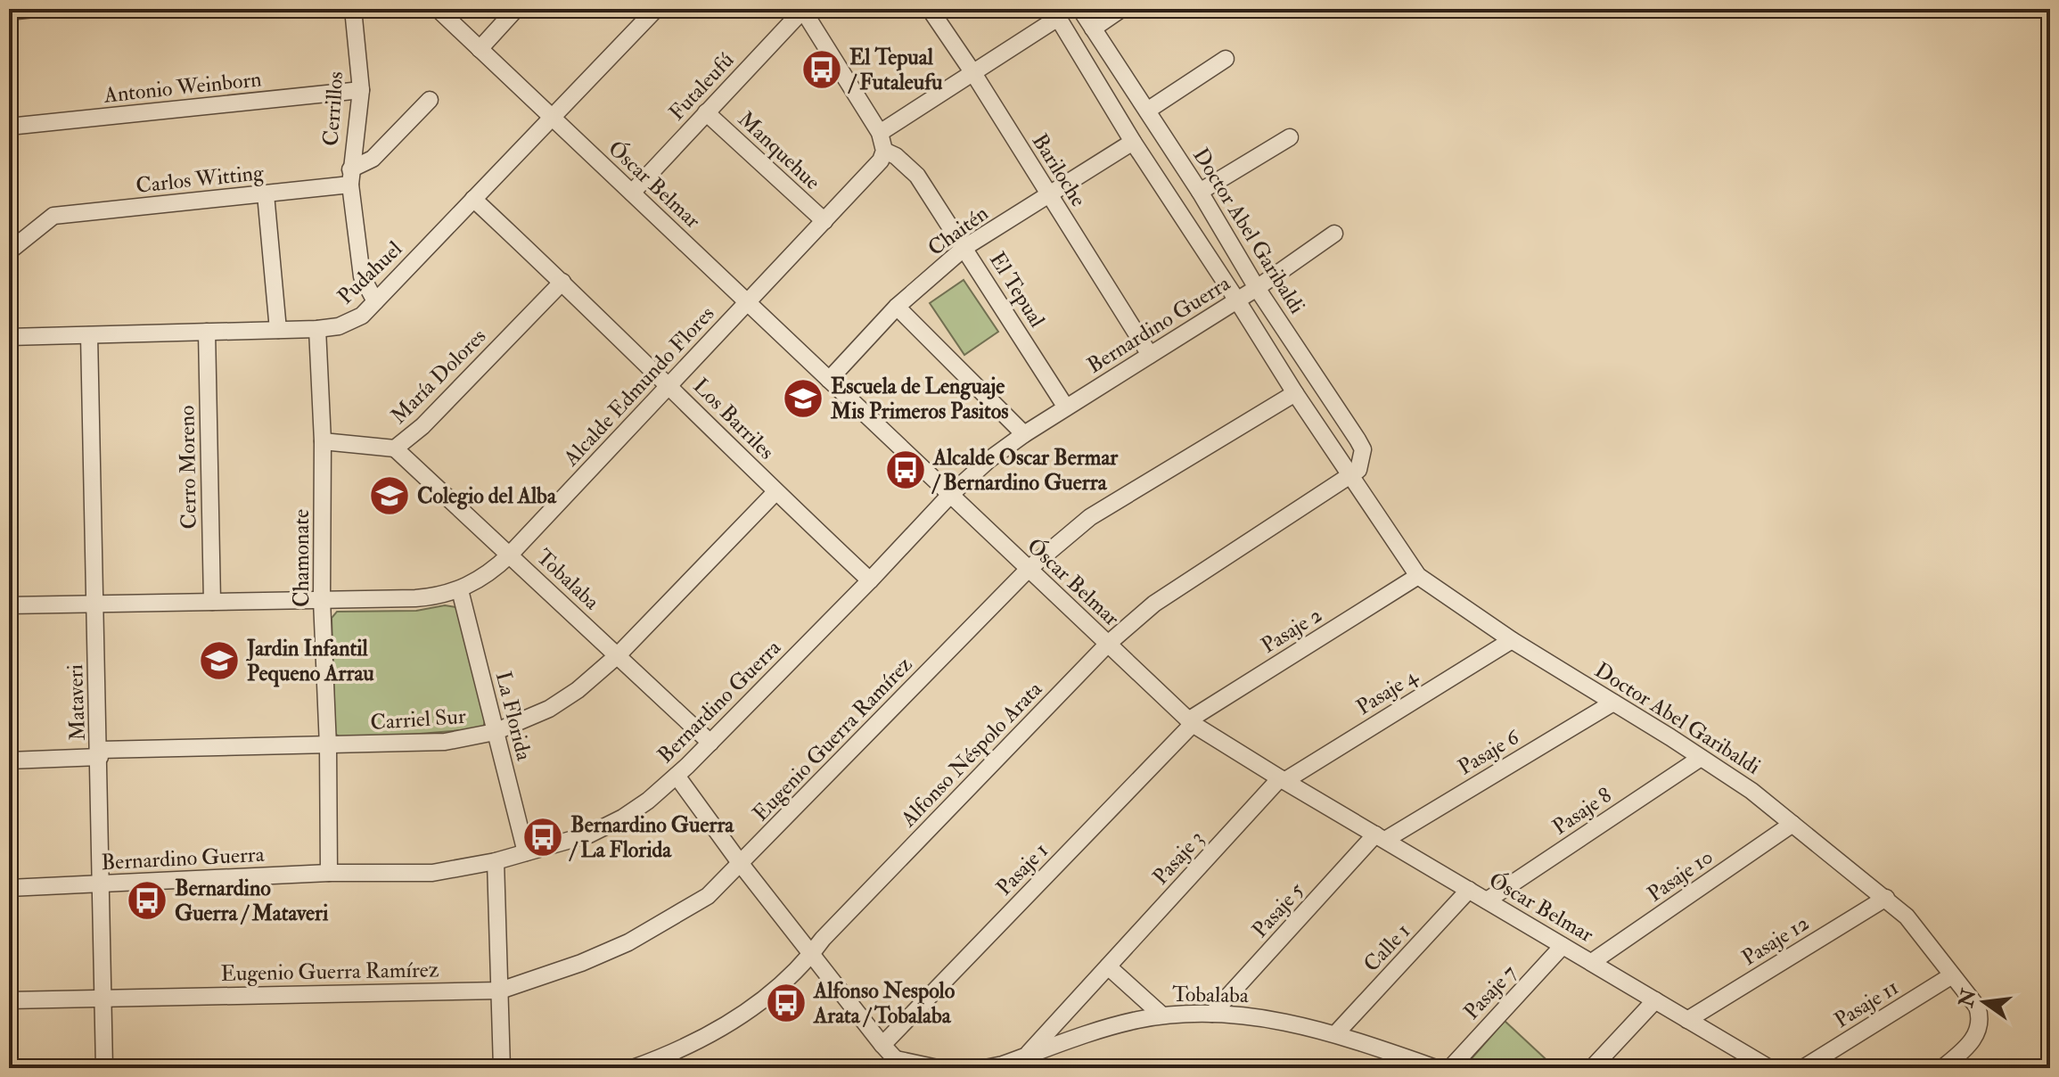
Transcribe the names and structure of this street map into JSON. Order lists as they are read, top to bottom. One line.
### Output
{"streets":{"street":["Futaleufú","Antonio Weinborn","Cerrillos","Manquehue","Bariloche","Carlos Witting","Óscar Belmar","Chaitén","Doctor Abel Garibaldi","Pudahuel","El Tepual","Bernardino Guerra","María Dolores","Alcalde Edmundo Flores","Los Barriles","Cerro Moreno","Chamonate","Tobalaba","Pasaje 2","Pasaje 4","Mataveri","La Florida","Carriel Sur","Eugenio Guerra Ramírez","Pasaje 6","Alfonso Néspolo Arata","Pasaje 8","Pasaje 3","Pasaje 1","Pasaje 10","Pasaje 5","Pasaje 12","Calle 1","Pasaje 7","Pasaje 11"]},"crossings":[["Futaleufú","Manquehue"],["Futaleufú","Óscar Belmar"],["Antonio Weinborn","Cerrillos"],["Cerrillos","Carlos Witting"],["Cerrillos","Pudahuel"],["Manquehue","Alcalde Edmundo Flores"],["Bariloche","Chaitén"],["Bariloche","Bernardino Guerra"],["Óscar Belmar","Chaitén"],["Óscar Belmar","Pudahuel"],["Óscar Belmar","Bernardino Guerra"],["Óscar Belmar","Alcalde Edmundo Flores"],["Óscar Belmar","Pasaje 2"],["Óscar Belmar","Pasaje 4"],["Óscar Belmar","Eugenio Guerra Ramírez"],["Óscar Belmar","Pasaje 6"],["Óscar Belmar","Alfonso Néspolo Arata"],["Óscar Belmar","Pasaje 8"],["Óscar Belmar","Pasaje 3"],["Óscar Belmar","Pasaje 1"],["Óscar Belmar","Pasaje 10"],["Óscar Belmar","Pasaje 5"],["Óscar Belmar","Pasaje 12"],["Óscar Belmar","Calle 1"],["Óscar Belmar","Pasaje 7"],["Chaitén","Doctor Abel Garibaldi"],["Chaitén","El Tepual"],["Doctor Abel Garibaldi","Bernardino Guerra"],["Doctor Abel Garibaldi","Pasaje 2"],["Doctor Abel Garibaldi","Pasaje 4"],["Doctor Abel Garibaldi","Eugenio Guerra Ramírez"],["Doctor Abel Garibaldi","Pasaje 6"],["Doctor Abel Garibaldi","Alfonso Néspolo Arata"],["Doctor Abel Garibaldi","Pasaje 8"],["Doctor Abel Garibaldi","Pasaje 10"],["Doctor Abel Garibaldi","Pasaje 12"],["Doctor Abel Garibaldi","Pasaje 11"],["Pudahuel","Los Barriles"],["Pudahuel","Cerro Moreno"],["Pudahuel","Chamonate"],["Pudahuel","Mataveri"],["El Tepual","Bernardino Guerra"],["El Tepual","Alcalde Edmundo Flores"],["Bernardino Guerra","Los Barriles"],["Bernardino Guerra","Chamonate"],["Bernardino Guerra","Tobalaba"],["Bernardino Guerra","Mataveri"],["Bernardino Guerra","La Florida"],["María Dolores","Los Barriles"],["María Dolores","Chamonate"],["María Dolores","Tobalaba"],["Alcalde Edmundo Flores","Los Barriles"],["Alcalde Edmundo Flores","Cerro Moreno"],["Alcalde Edmundo Flores","Chamonate"],["Alcalde Edmundo Flores","Tobalaba"],["Alcalde Edmundo Flores","Mataveri"],["Alcalde Edmundo Flores","La Florida"],["Los Barriles","Carriel Sur"],["Chamonate","Carriel Sur"],["Tobalaba","Carriel Sur"],["Tobalaba","Pasaje 3"],["Tobalaba","Pasaje 5"],["Tobalaba","Calle 1"],["Pasaje 2","Pasaje 1"],["Pasaje 4","Pasaje 3"],["Mataveri","Carriel Sur"],["Mataveri","Eugenio Guerra Ramírez"],["La Florida","Carriel Sur"],["Pasaje 6","Pasaje 5"]],"places":{"bus stop":["El Tepual / Futaleufu","Alcalde Oscar Bermar / Bernardino Guerra","Bernardino Guerra / La Florida","Bernardino Guerra / Mataveri","Alfonso Nespolo Arata / Tobalaba"],"school or university":["Escuela de Lenguaje Mis Primeros Pasitos","Colegio del Alba","Jardin Infantil Pequeno Arrau"]},"north":"left"}
